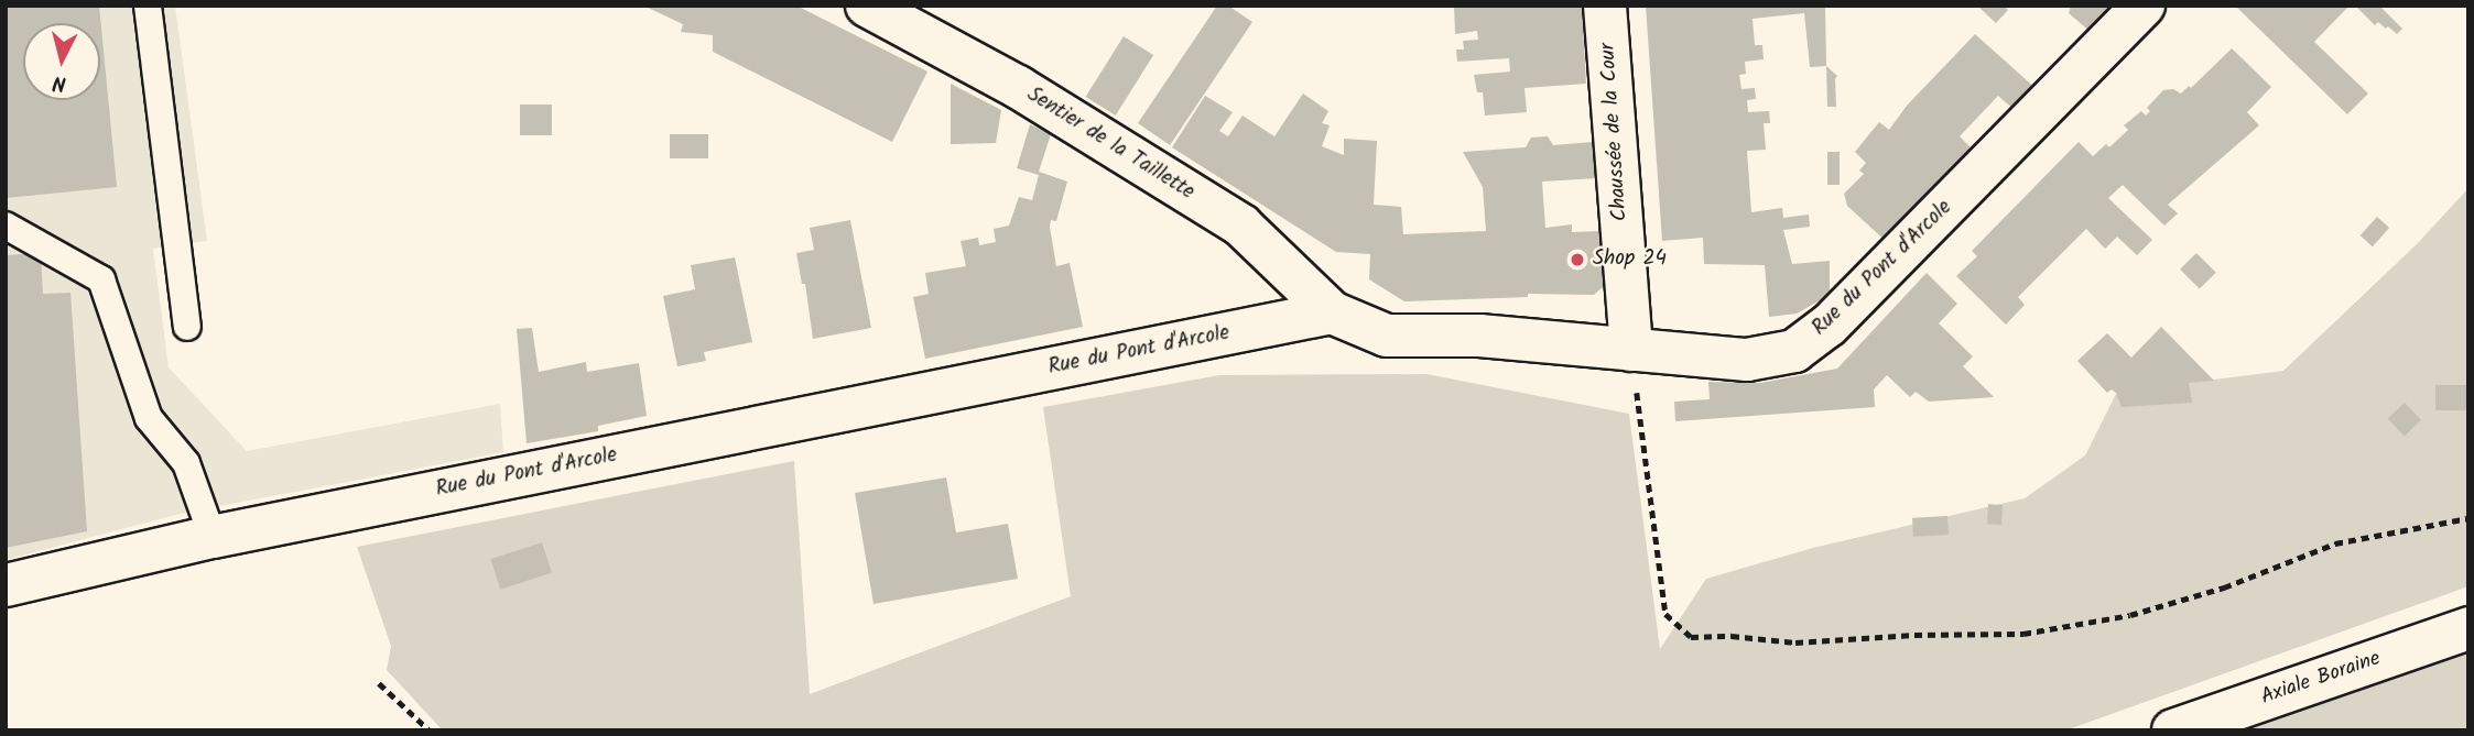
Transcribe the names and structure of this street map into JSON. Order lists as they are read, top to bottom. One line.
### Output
{"streets":{"street":["Chaussée de la Cour","Sentier de la Taillette","Rue du Pont d'Arcole","Axiale Boraine"]},"crossings":[["Chaussée de la Cour","Rue du Pont d'Arcole"],["Sentier de la Taillette","Rue du Pont d'Arcole"]],"places":["Shop 24"],"north":"bottom"}
